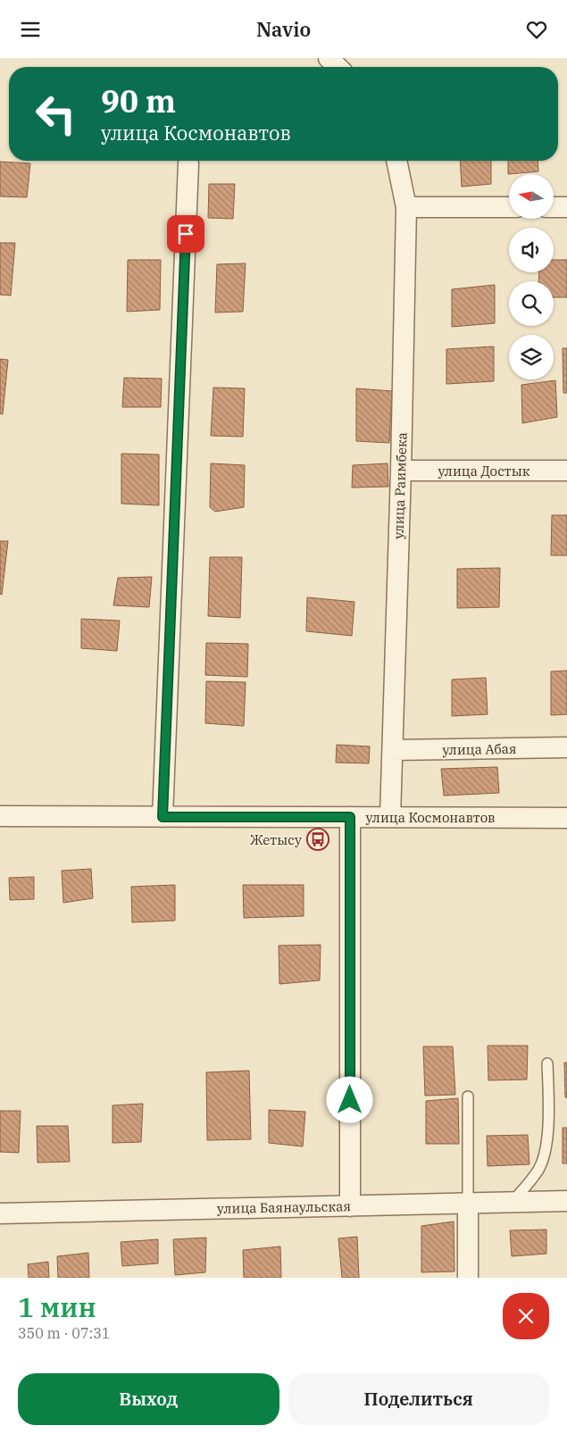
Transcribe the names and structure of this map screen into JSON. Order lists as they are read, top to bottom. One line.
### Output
{"streets":{"street":["улица Достык","улица Раимбека","улица Абая","улица Космонавтов","улица Баянаульская"]},"crossings":[["улица Достык","улица Раимбека"],["улица Раимбека","улица Абая"],["улица Раимбека","улица Космонавтов"]],"places":{"bus stop":["Жетысу"]},"north":"left","page":{"header":"Navio","turn":["90 m","улица Космонавтов"],"heading":["1 мин","350 m · 07:31"],"buttons":["Выход","Поделиться"]}}
